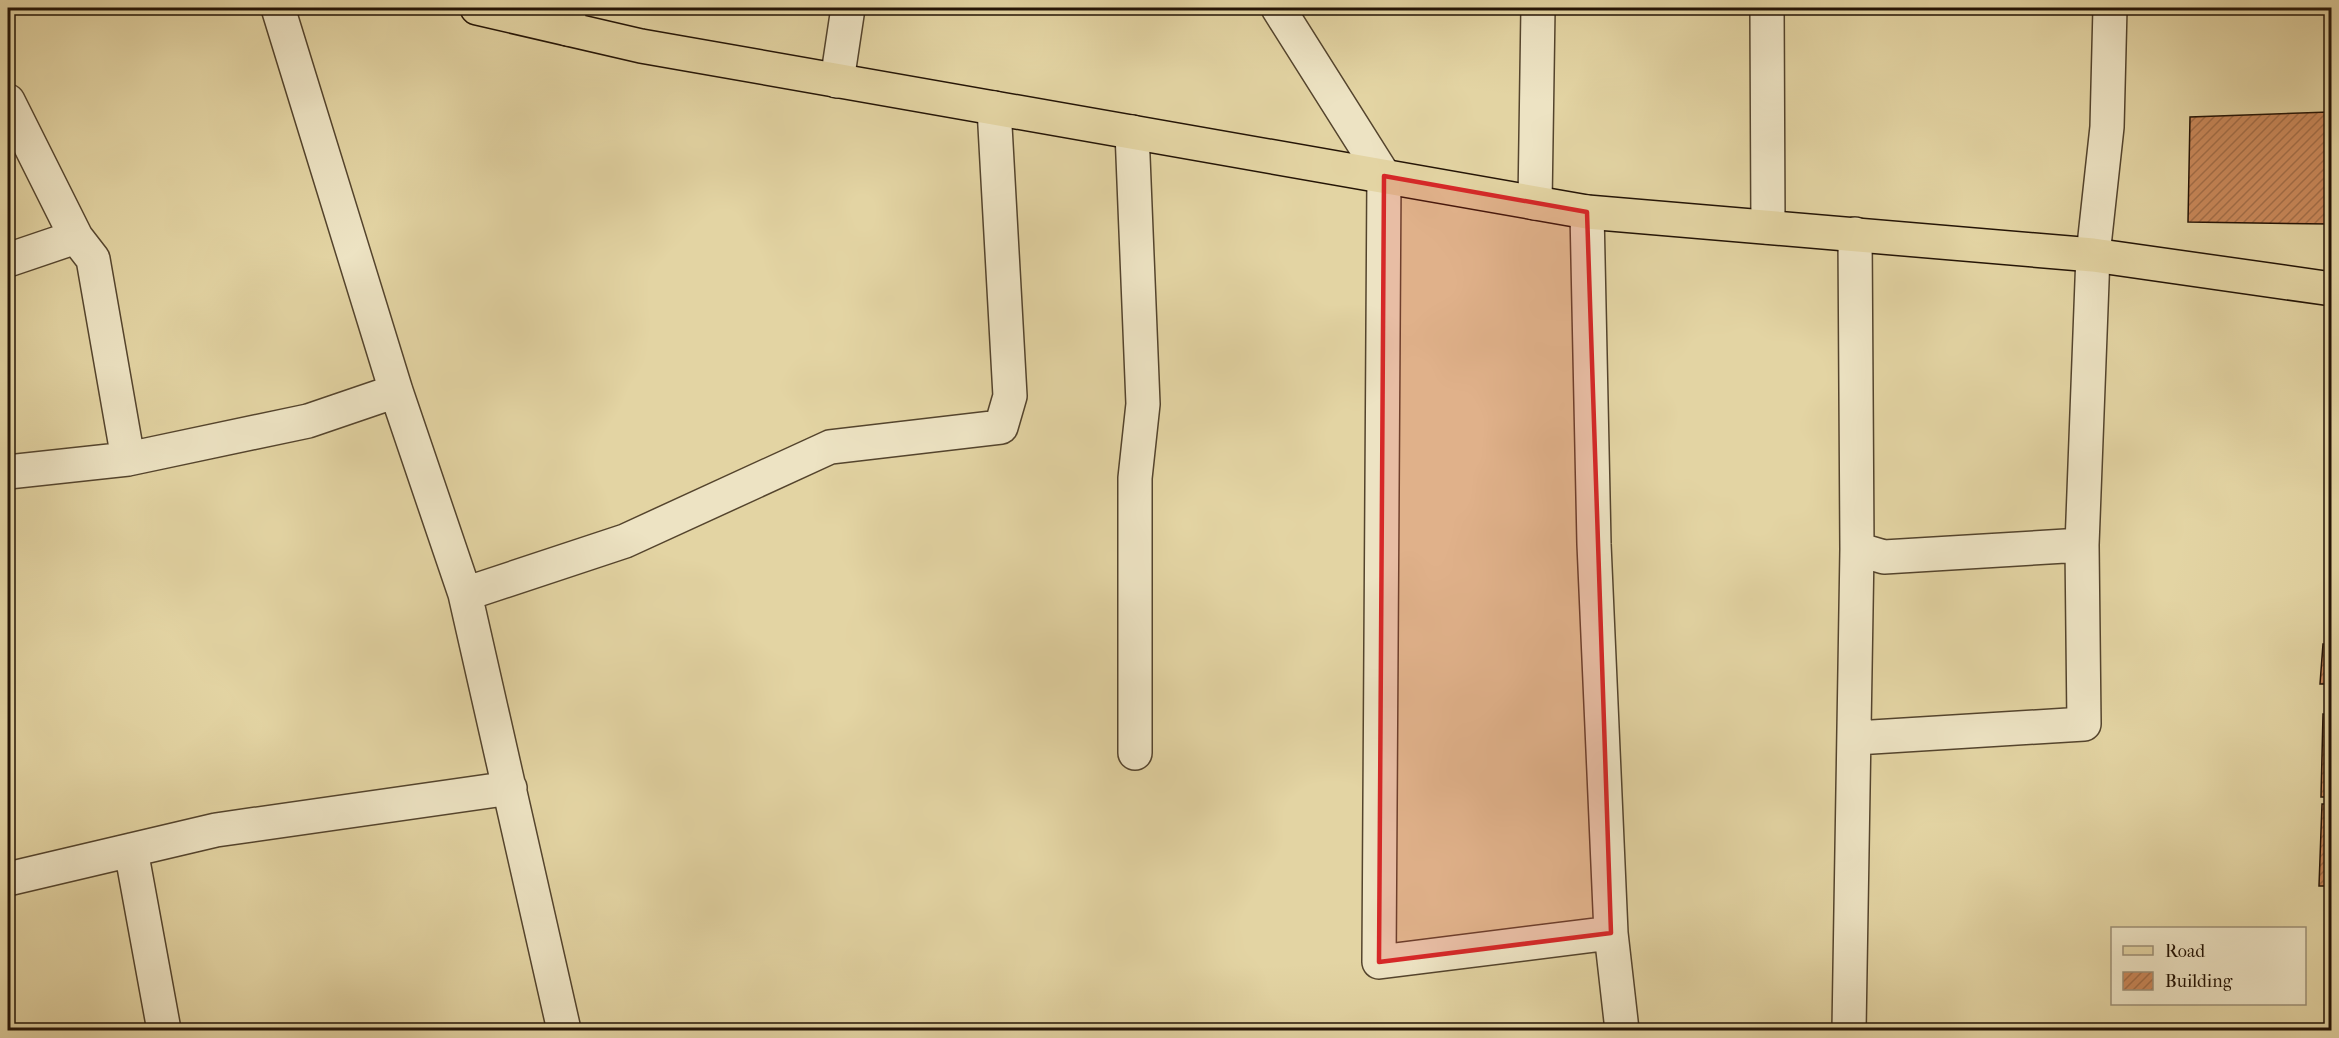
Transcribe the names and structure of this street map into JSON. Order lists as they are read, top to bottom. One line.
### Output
{"legend":["Road","Building"]}
